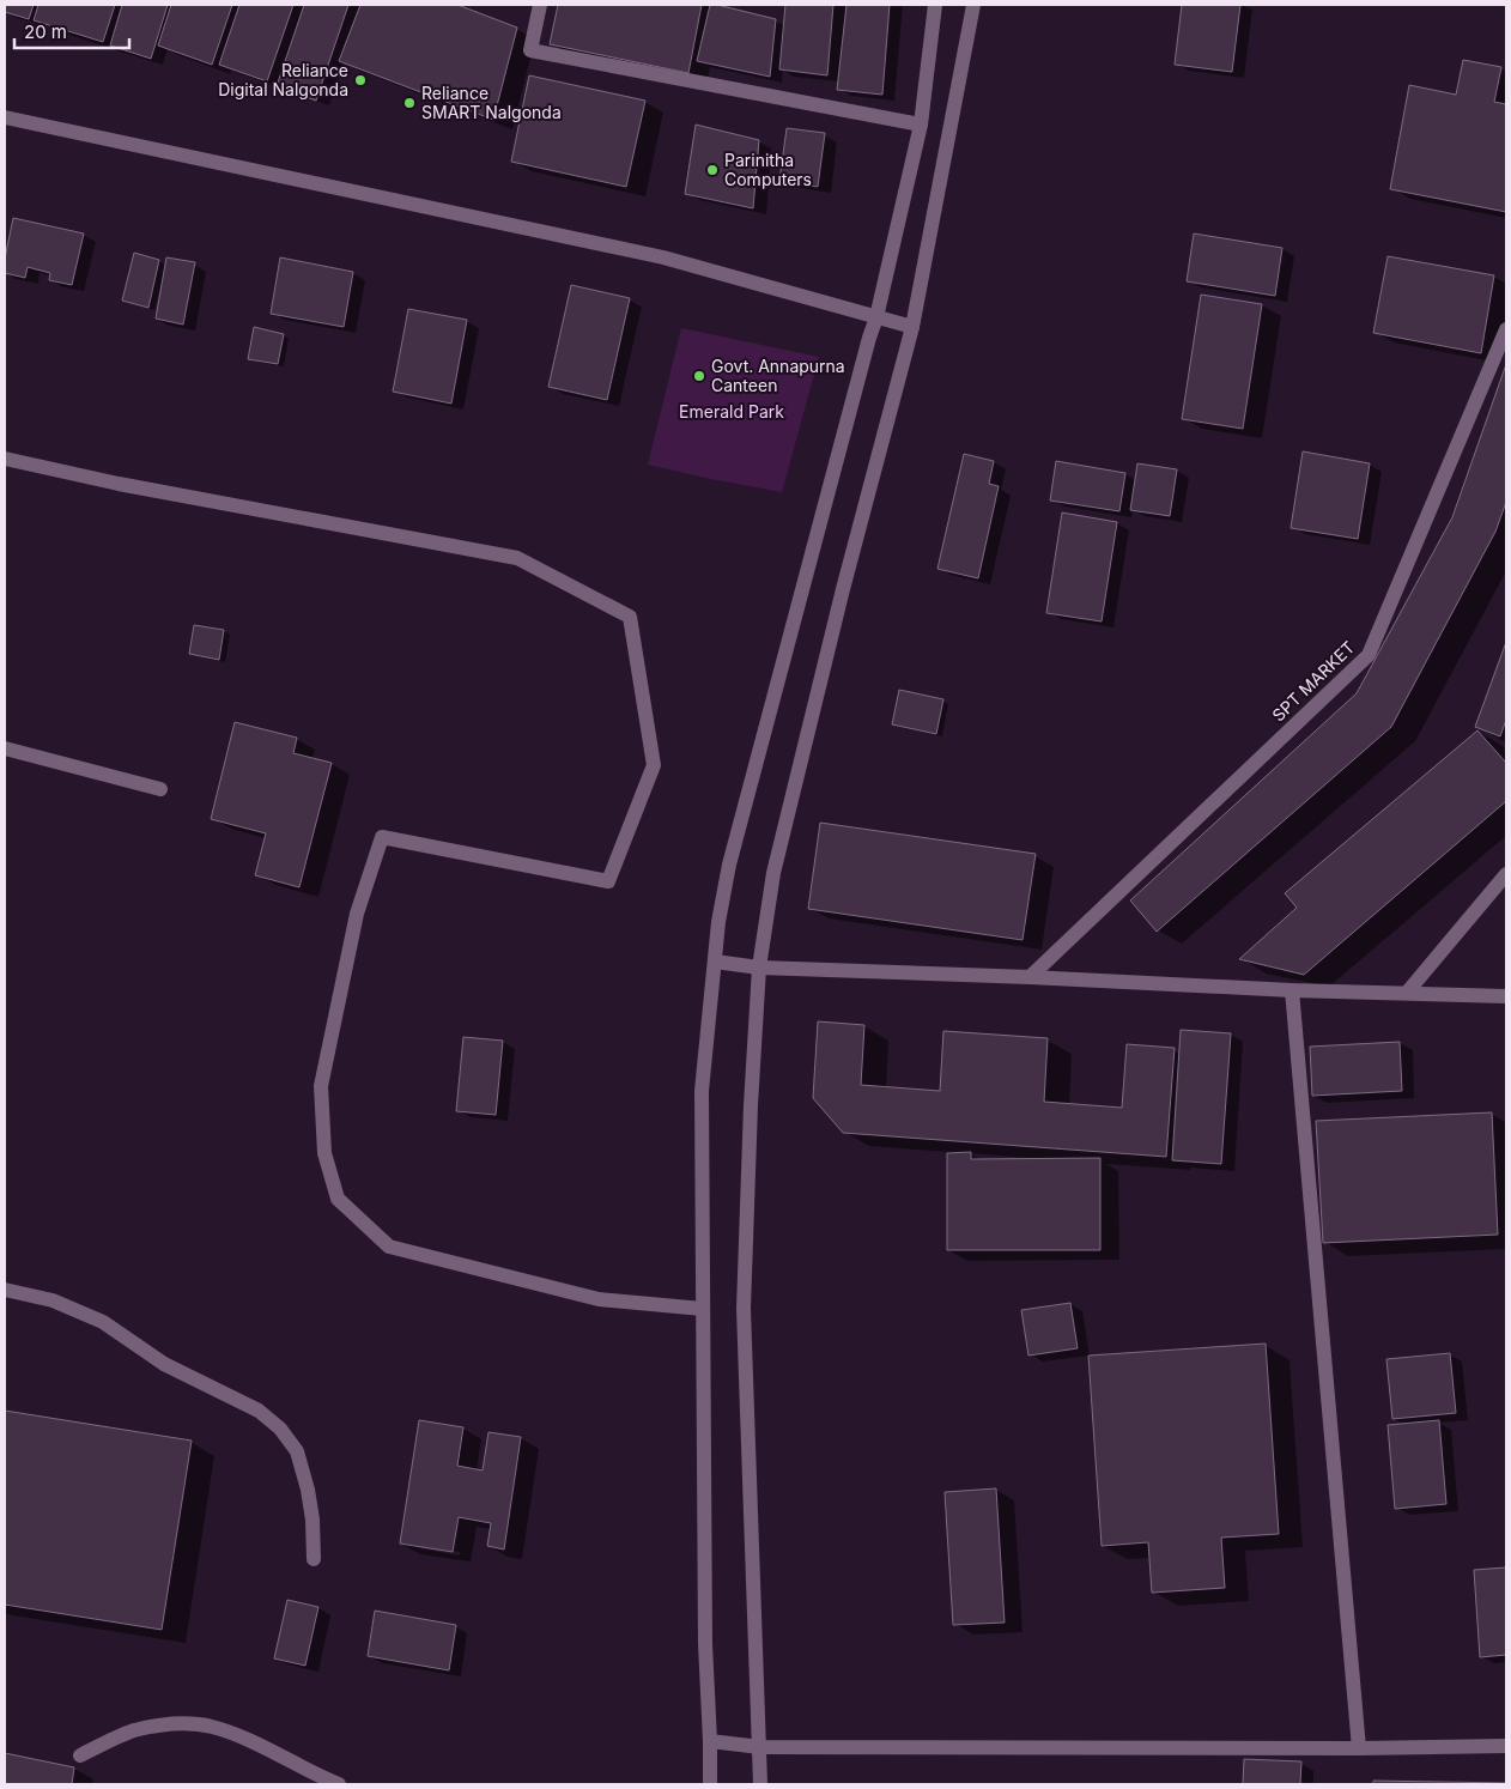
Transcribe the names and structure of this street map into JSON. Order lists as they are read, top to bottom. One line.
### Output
{"streets":{"street":["SPT MARKET"]},"parks":["Emerald Park"],"places":["Reliance Digital Nalgonda","Reliance SMART Nalgonda","Parinitha Computers","Govt. Annapurna Canteen"],"scale_bar":"20 m"}
